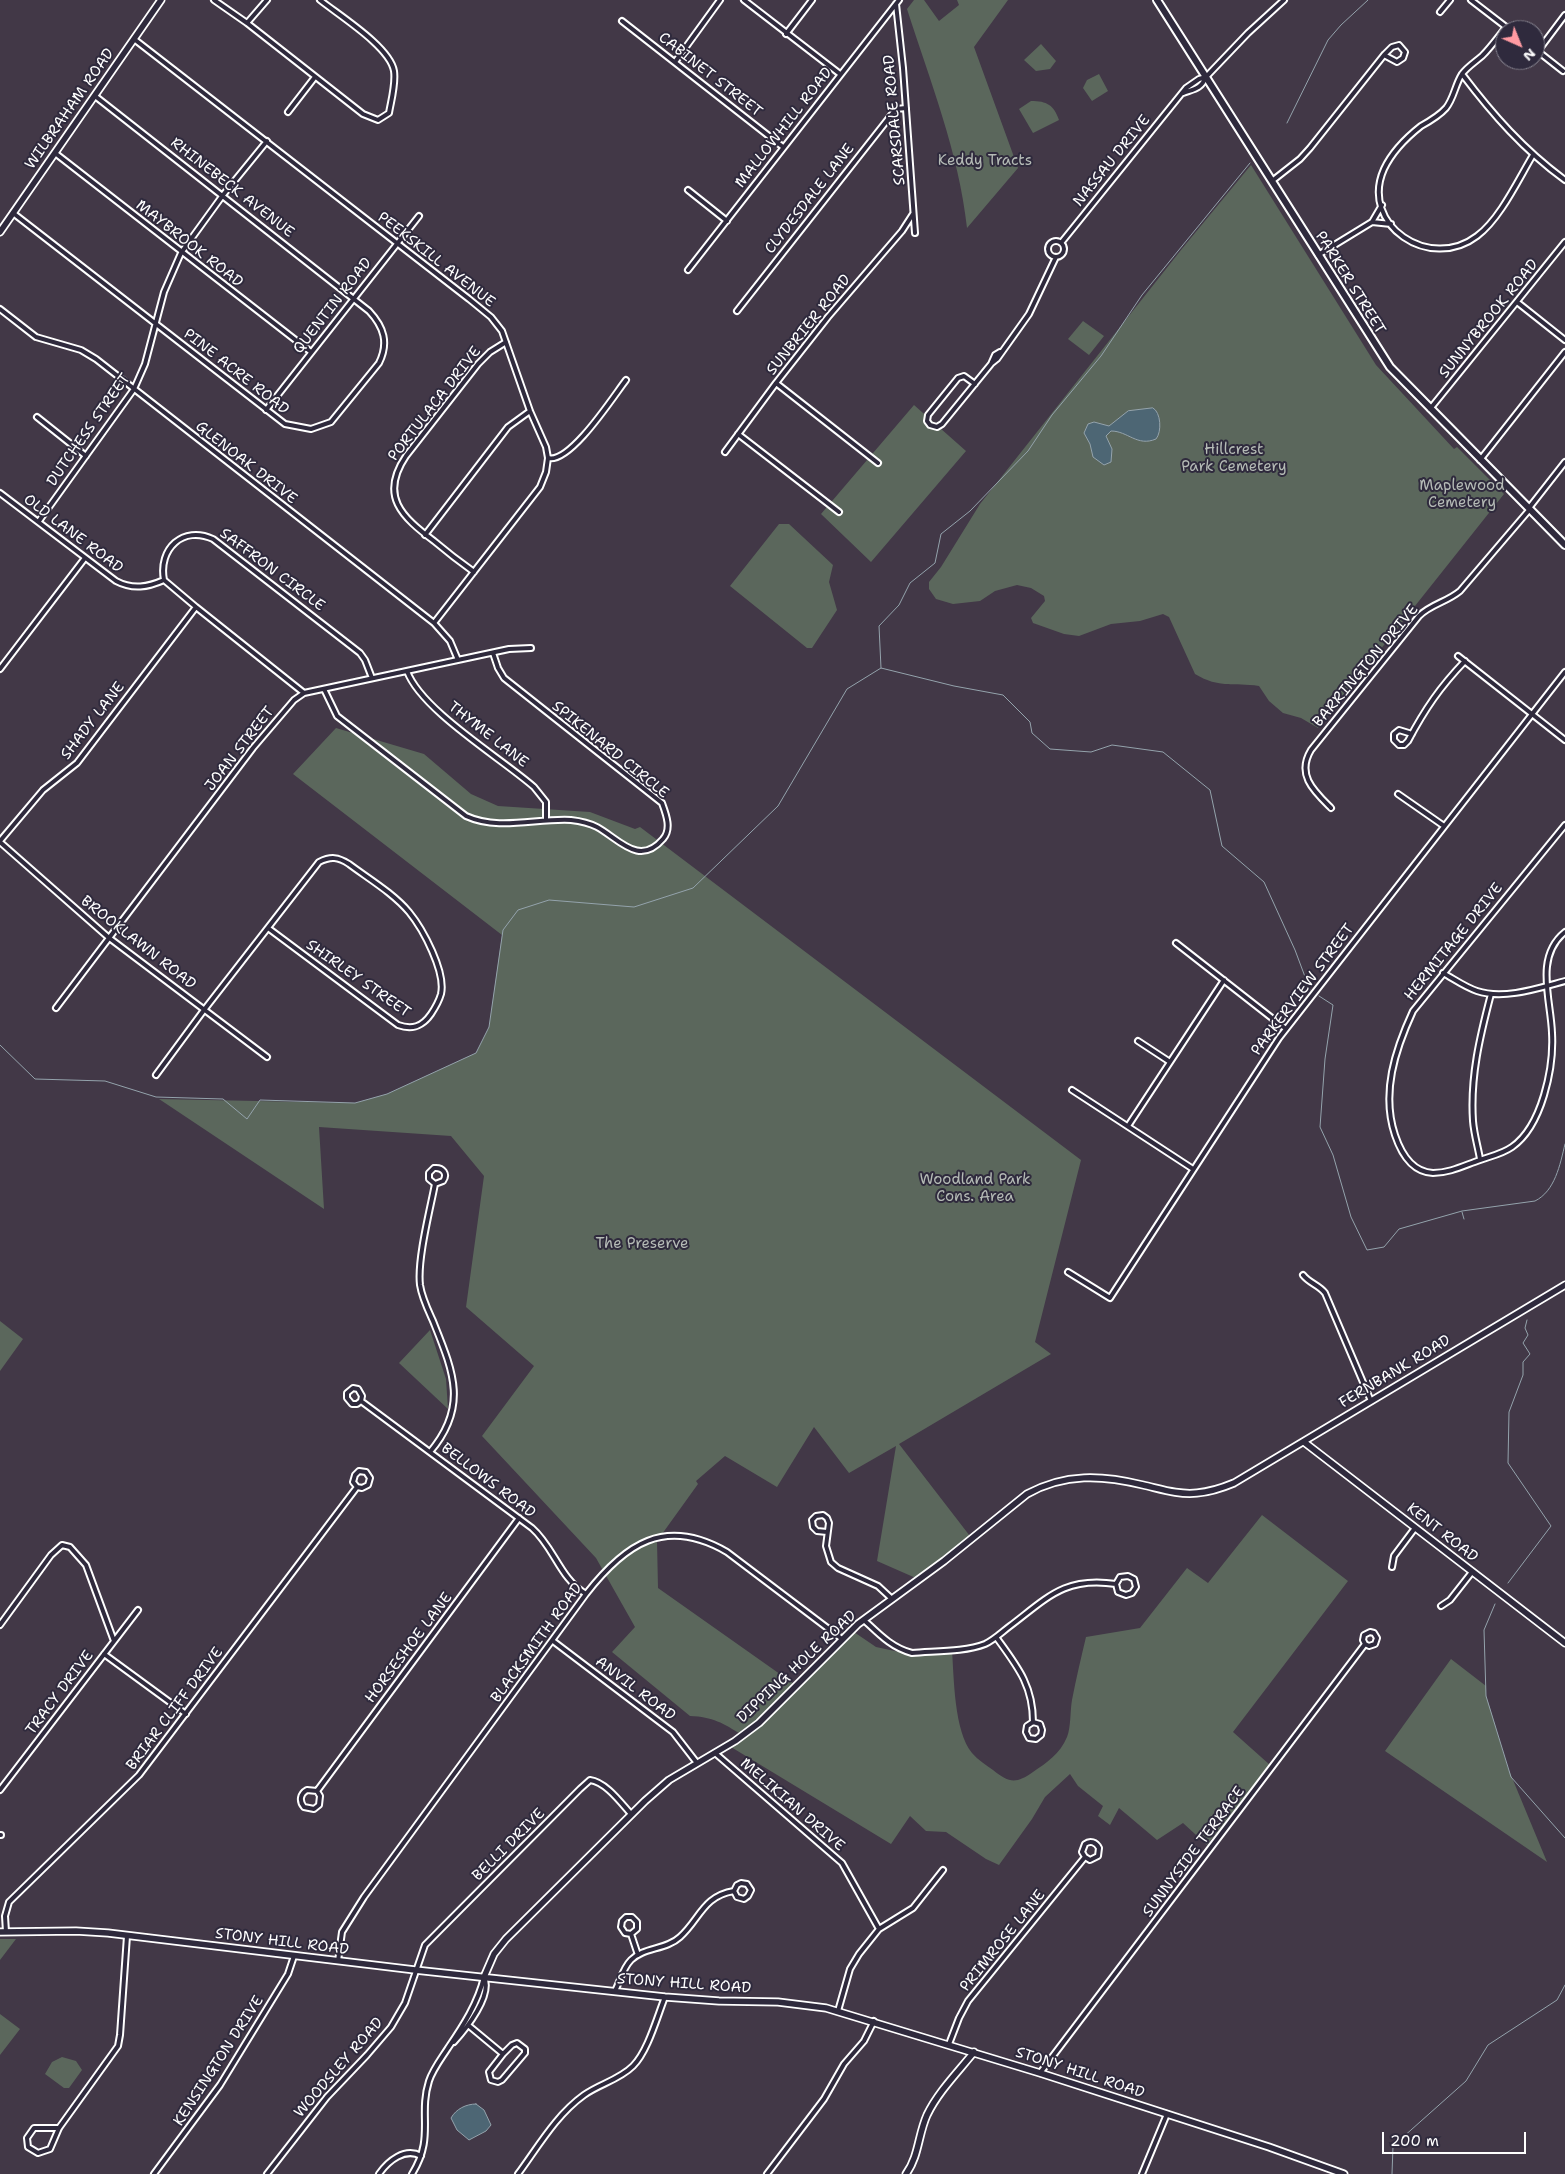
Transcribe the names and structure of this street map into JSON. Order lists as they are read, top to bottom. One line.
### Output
{"streets":{"main road":["WILBRAHAM ROAD","PARKER STREET","FERNBANK ROAD","KENT ROAD","DIPPING HOLE ROAD","STONY HILL ROAD"],"street":["CABINET STREET","SCARSDALE ROAD","MALLOWHILL ROAD","NASSAU DRIVE","RHINEBECK AVENUE","CLYDESDALE LANE","MAYBROOK ROAD","PEEKSKILL AVENUE","QUENTIN ROAD","SUNNYBROOK ROAD","SUNBRIER ROAD","PINE ACRE ROAD","PORTULACA DRIVE","DUTCHESS STREET","GLENOAK DRIVE","OLD LANE ROAD","SAFFRON CIRCLE","BARRINGTON DRIVE","SHADY LANE","THYME LANE","JOAN STREET","SPIKENARD CIRCLE","HERMITAGE DRIVE","BROOKLAWN ROAD","SHIRLEY STREET","PARKERVIEW STREET","BELLOWS ROAD","BLACKSMITH ROAD","HORSESHOE LANE","ANVIL ROAD","TRACY DRIVE","BRIAR CLIFF DRIVE","MELIKIAN DRIVE","BELLI DRIVE","SUNNYSIDE TERRACE","PRIMROSE LANE","KENSINGTON DRIVE","WOODSLEY ROAD"]},"crossings":[["CABINET STREET","MALLOWHILL ROAD"],["WILBRAHAM ROAD","RHINEBECK AVENUE"],["WILBRAHAM ROAD","MAYBROOK ROAD"],["WILBRAHAM ROAD","PEEKSKILL AVENUE"],["WILBRAHAM ROAD","PINE ACRE ROAD"],["SCARSDALE ROAD","MALLOWHILL ROAD"],["SCARSDALE ROAD","CLYDESDALE LANE"],["SCARSDALE ROAD","SUNBRIER ROAD"],["NASSAU DRIVE","PARKER STREET"],["RHINEBECK AVENUE","QUENTIN ROAD"],["RHINEBECK AVENUE","PINE ACRE ROAD"],["RHINEBECK AVENUE","DUTCHESS STREET"],["MAYBROOK ROAD","QUENTIN ROAD"],["MAYBROOK ROAD","DUTCHESS STREET"],["PEEKSKILL AVENUE","QUENTIN ROAD"],["PEEKSKILL AVENUE","PORTULACA DRIVE"],["PEEKSKILL AVENUE","DUTCHESS STREET"],["PARKER STREET","SUNNYBROOK ROAD"],["PARKER STREET","BARRINGTON DRIVE"],["QUENTIN ROAD","PINE ACRE ROAD"],["PINE ACRE ROAD","DUTCHESS STREET"],["DUTCHESS STREET","GLENOAK DRIVE"],["DUTCHESS STREET","OLD LANE ROAD"],["GLENOAK DRIVE","JOAN STREET"],["OLD LANE ROAD","SAFFRON CIRCLE"],["SAFFRON CIRCLE","JOAN STREET"],["SHADY LANE","BROOKLAWN ROAD"],["THYME LANE","JOAN STREET"],["THYME LANE","SPIKENARD CIRCLE"],["JOAN STREET","SPIKENARD CIRCLE"],["JOAN STREET","BROOKLAWN ROAD"],["BROOKLAWN ROAD","SHIRLEY STREET"],["FERNBANK ROAD","KENT ROAD"],["FERNBANK ROAD","DIPPING HOLE ROAD"],["BELLOWS ROAD","BLACKSMITH ROAD"],["BELLOWS ROAD","HORSESHOE LANE"],["BLACKSMITH ROAD","DIPPING HOLE ROAD"],["BLACKSMITH ROAD","ANVIL ROAD"],["BLACKSMITH ROAD","STONY HILL ROAD"],["DIPPING HOLE ROAD","ANVIL ROAD"],["DIPPING HOLE ROAD","MELIKIAN DRIVE"],["DIPPING HOLE ROAD","BELLI DRIVE"],["DIPPING HOLE ROAD","STONY HILL ROAD"],["BRIAR CLIFF DRIVE","STONY HILL ROAD"],["BELLI DRIVE","STONY HILL ROAD"],["BELLI DRIVE","WOODSLEY ROAD"],["SUNNYSIDE TERRACE","STONY HILL ROAD"],["PRIMROSE LANE","STONY HILL ROAD"],["STONY HILL ROAD","KENSINGTON DRIVE"],["STONY HILL ROAD","WOODSLEY ROAD"]],"parks":["Keddy Tracts","Hillcrest Park Cemetery","Maplewood Cemetery","Woodland Park Cons. Area","The Preserve"],"scale_bar":"200 m","north":"bottom right"}
